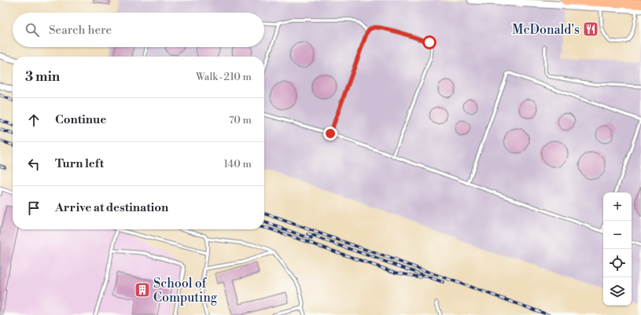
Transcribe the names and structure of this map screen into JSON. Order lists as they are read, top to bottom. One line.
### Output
{"places":{"restaurant":["McDonald's"],"building":["School of Computing"]},"page":{"search":"Search here","heading":["3 min","Walk · 210 m"],"list":[["Continue","70 m"],["Turn left","140 m"],"Arrive at destination"],"map_buttons":["+","−"]}}
